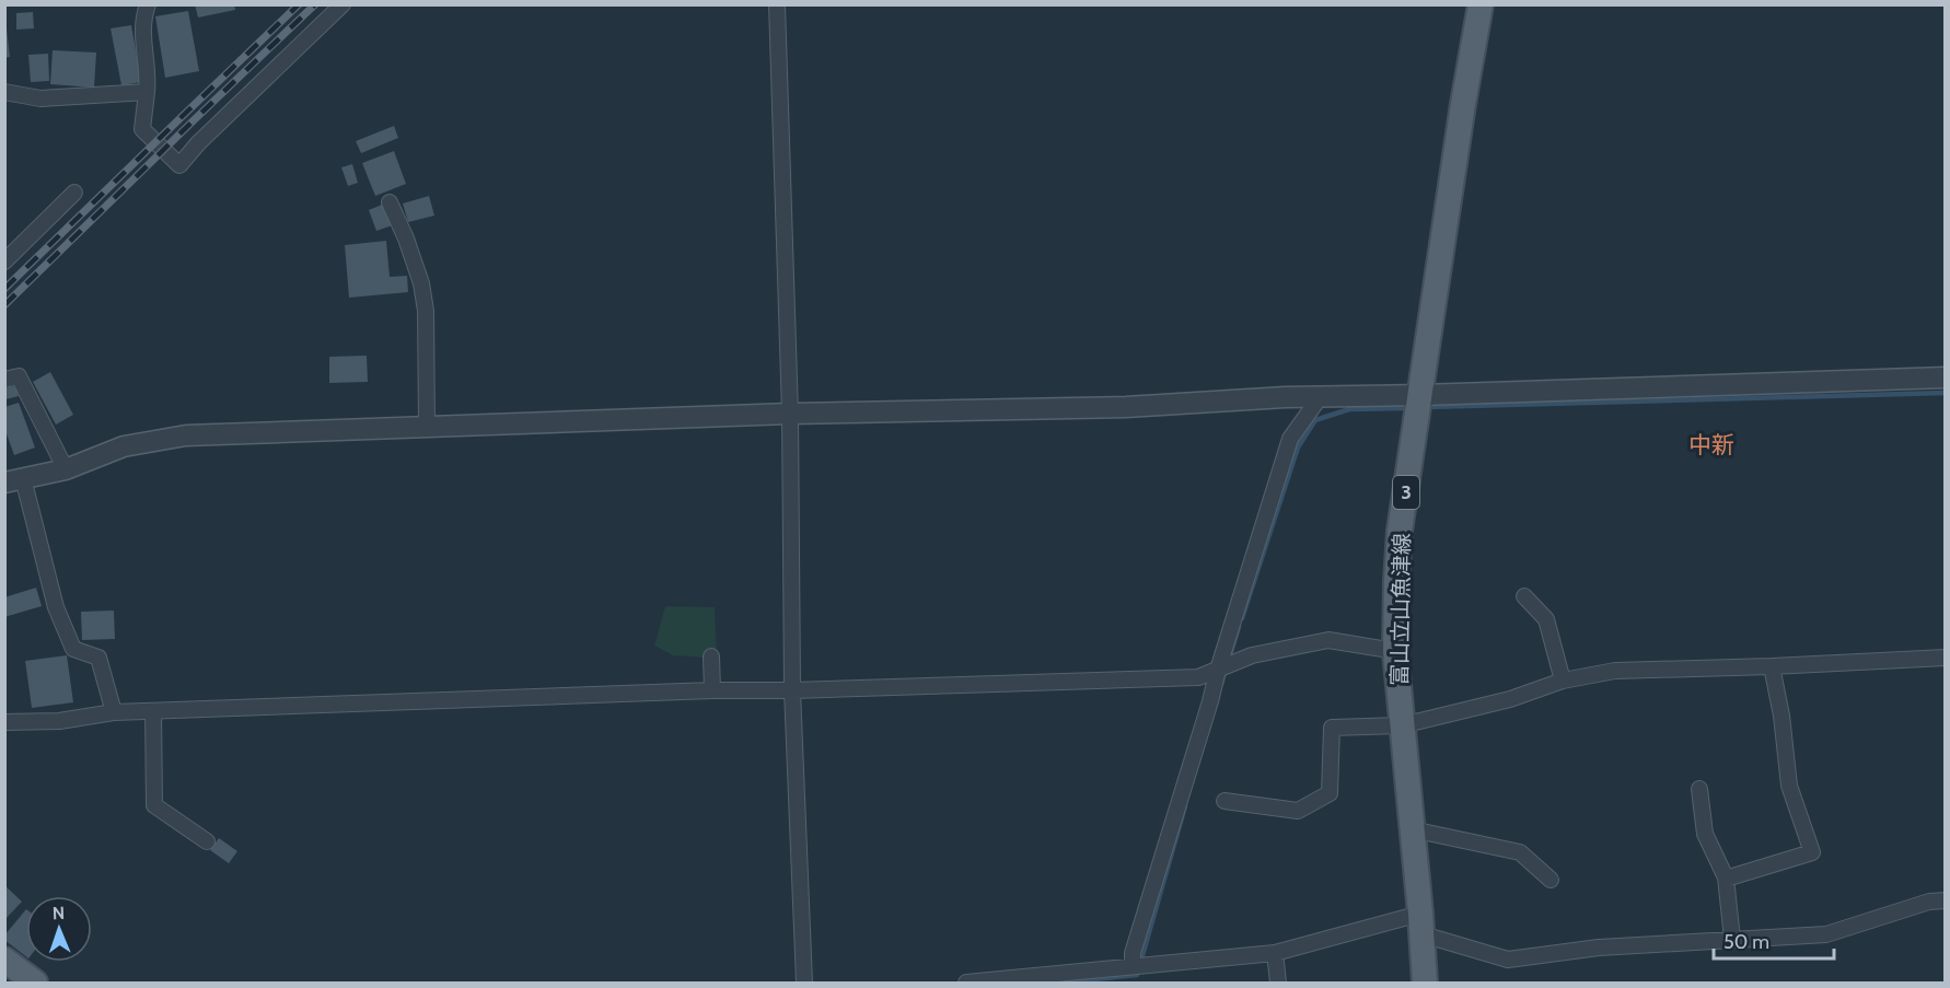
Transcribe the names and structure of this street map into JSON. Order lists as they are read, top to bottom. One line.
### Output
{"streets":{"main road":["3","富山立山魚津線"]},"districts":["中新"],"scale_bar":"50 m","north":"top"}
